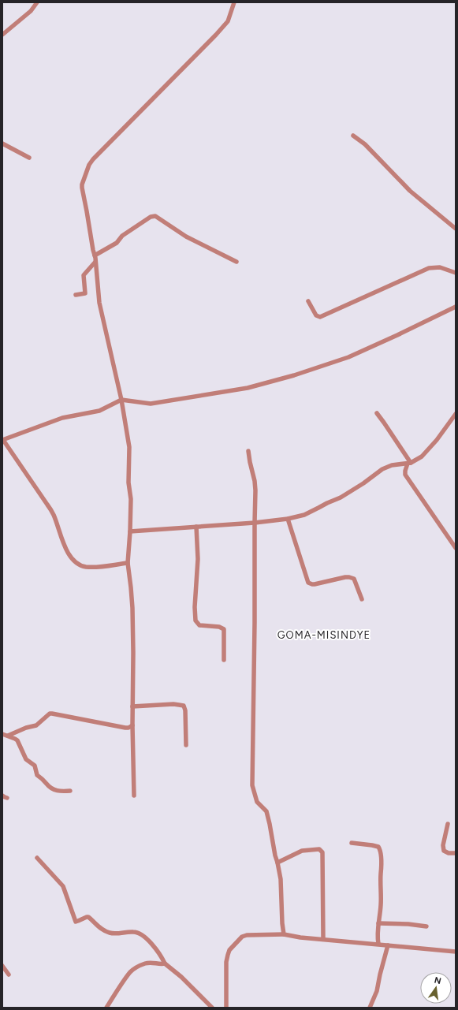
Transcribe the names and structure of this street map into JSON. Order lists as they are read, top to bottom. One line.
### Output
{"districts":["GOMA-MISINDYE"],"north":"top"}
